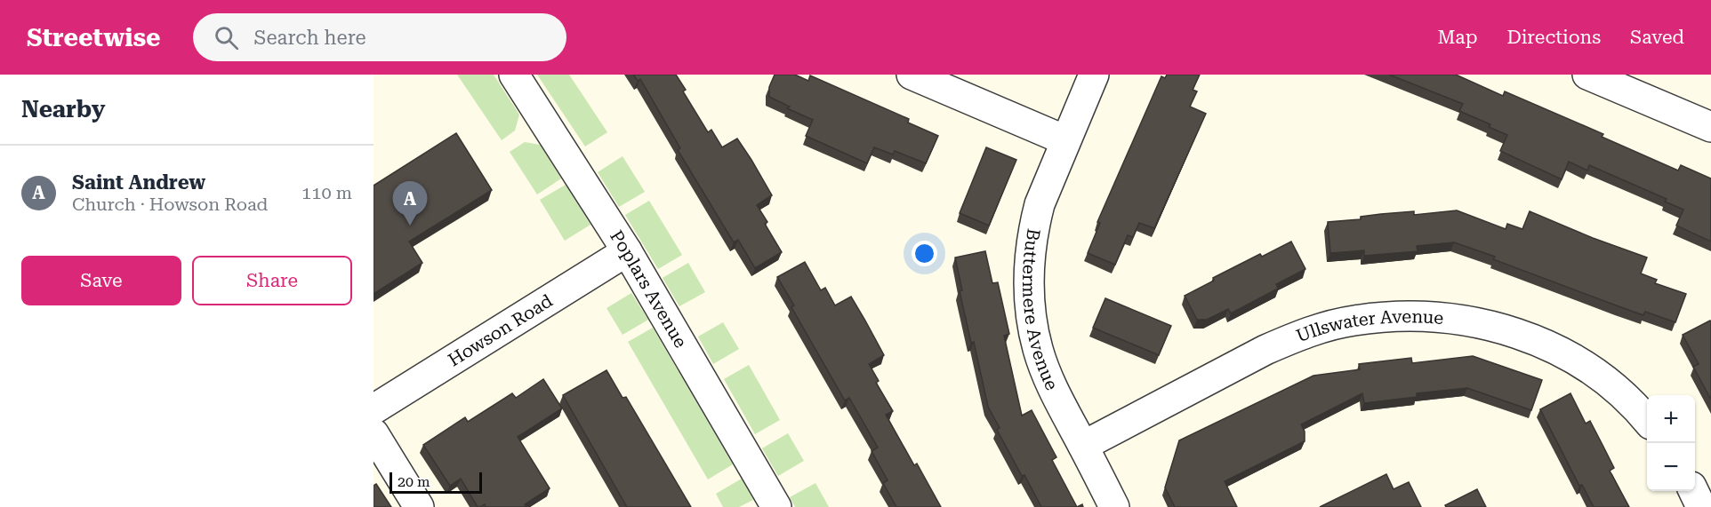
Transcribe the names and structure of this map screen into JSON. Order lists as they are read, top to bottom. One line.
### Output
{"streets":{"street":["Poplars Avenue","Buttermere Avenue","Ullswater Avenue","Howson Road"]},"crossings":[["Poplars Avenue","Howson Road"],["Buttermere Avenue","Ullswater Avenue"]],"scale_bar":"20 m","page":{"header":"Streetwise","search":"Search here","nav":["Map","Directions","Saved"],"heading":"Nearby","list":[{"mark":"A","name":"Saint Andrew","note":"Church · Howson Road","value":"110 m"}],"pins":"A","buttons":["Save","Share"],"map_buttons":["+","−"],"scale":"20 m"}}
